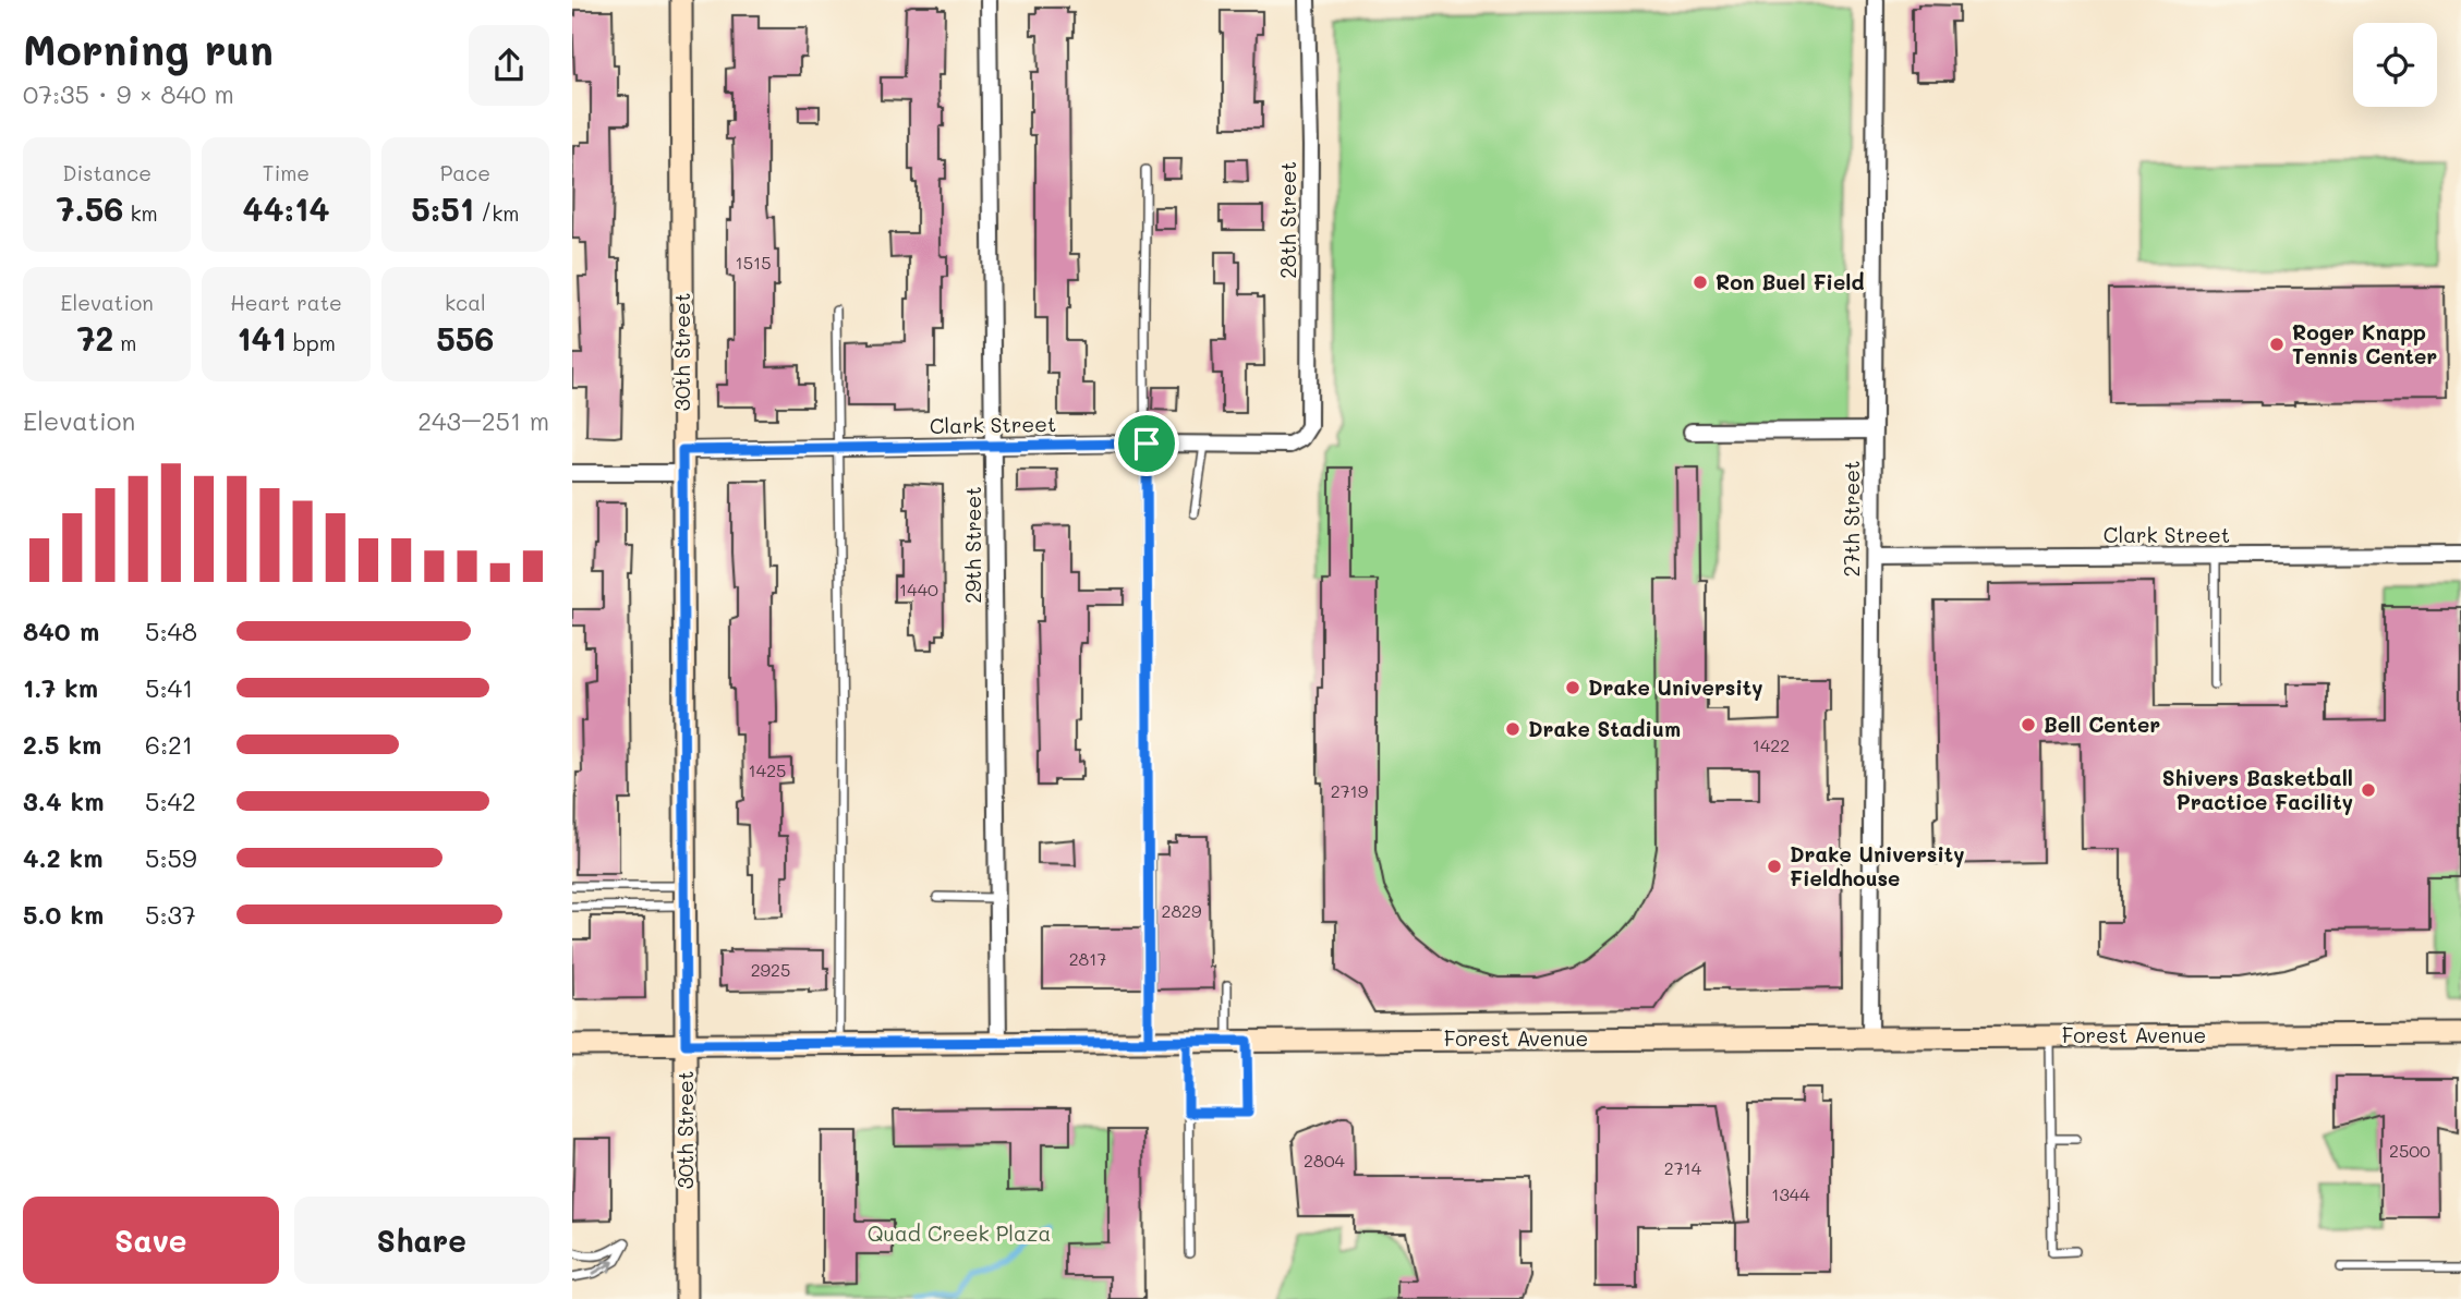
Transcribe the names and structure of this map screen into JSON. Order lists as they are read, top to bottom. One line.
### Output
{"streets":{"main road":["30th Street","Forest Avenue"],"street":["28th Street","Clark Street","27th Street","29th Street"]},"crossings":[["28th Street","Clark Street"],["30th Street","Clark Street"],["30th Street","Forest Avenue"],["Clark Street","27th Street"],["Clark Street","29th Street"],["27th Street","Forest Avenue"],["29th Street","Forest Avenue"]],"parks":["Quad Creek Plaza"],"places":["Ron Buel Field","Roger Knapp Tennis Center","Drake University","Bell Center","Drake Stadium","Shivers Basketball Practice Facility","Drake University Fieldhouse"],"house_numbers":["1515","1440","1422","1425","2719","2829","2817","2925","2500","2804","2714","1344"],"page":{"heading":["Morning run","07:35 · 9 × 840 m"],"stats":[["Distance","7.56 km"],["Time","44:14"],["Pace","5:51 /km"],["Elevation","72 m"],["Heart rate","141 bpm"],["kcal","556"]],"chart":["Elevation","243–251 m"],"list":[{"name":"840 m","note":"5:48"},{"name":"1.7 km","note":"5:41"},{"name":"2.5 km","note":"6:21"},{"name":"3.4 km","note":"5:42"},{"name":"4.2 km","note":"5:59"},{"name":"5.0 km","note":"5:37"}],"buttons":["Save","Share"]}}
